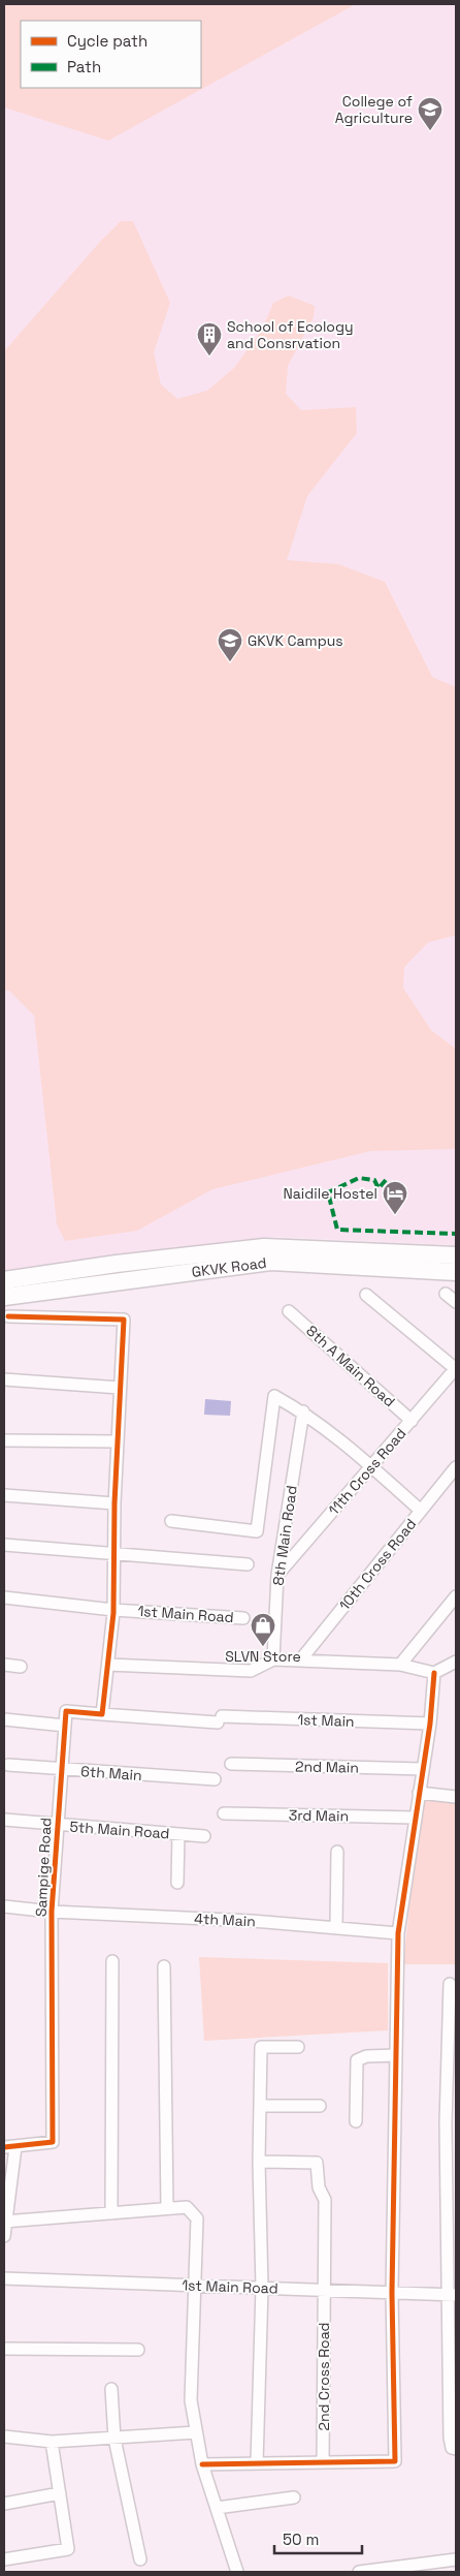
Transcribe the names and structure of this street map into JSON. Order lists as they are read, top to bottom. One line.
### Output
{"streets":{"main road":["GKVK Road"],"street":["8th A Main Road","11th Cross Road","8th Main Road","10th Cross Road","1st Main Road","1st Main","2nd Main","6th Main","3rd Main","5th Main Road","Sampige Road","4th Main","2nd Cross Road"]},"crossings":[["8th A Main Road","11th Cross Road"],["11th Cross Road","8th Main Road"],["1st Main Road","2nd Cross Road"],["6th Main","Sampige Road"],["5th Main Road","Sampige Road"],["Sampige Road","4th Main"]],"places":{"school or university":["College of Agriculture","GKVK Campus"],"building":["School of Ecology and Consrvation"],"hotel":["Naidile Hostel"],"shop":["SLVN Store"]},"legend":["Cycle path","Path"],"scale_bar":"50 m"}
